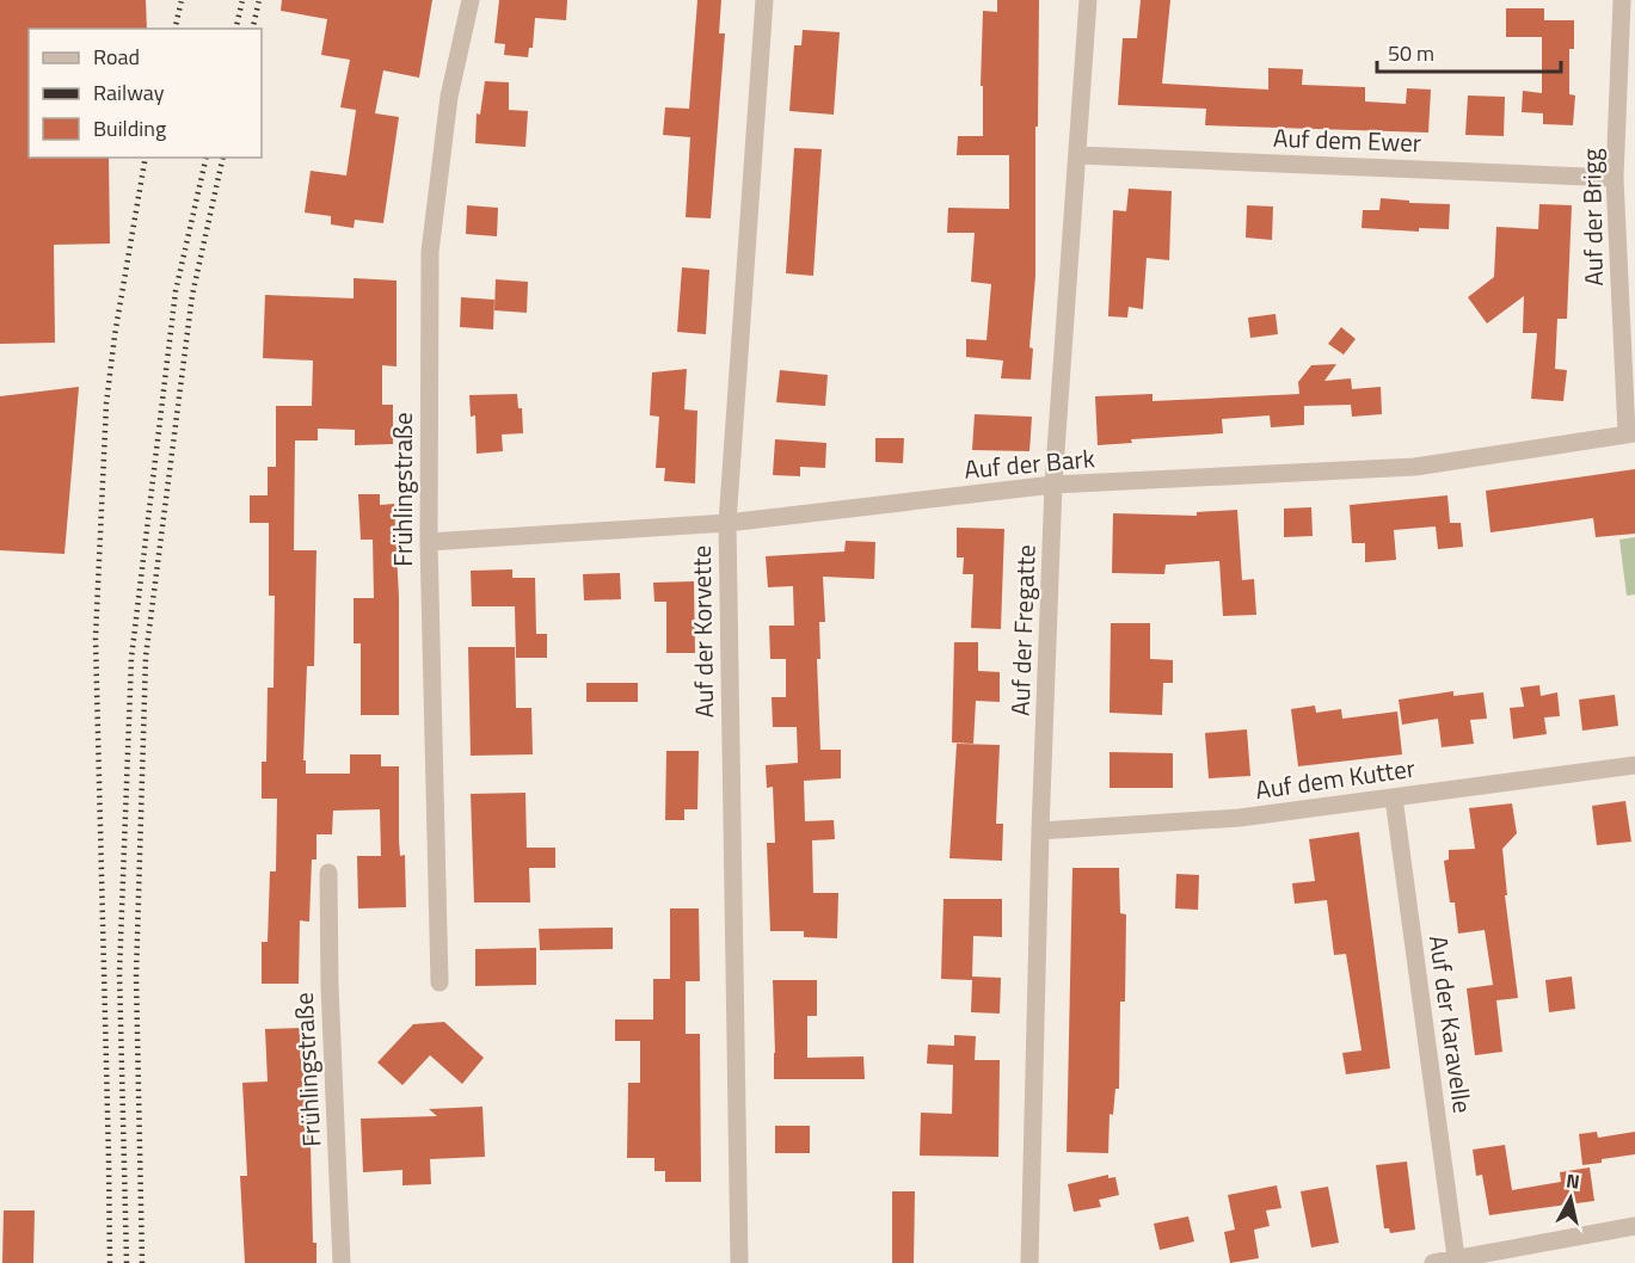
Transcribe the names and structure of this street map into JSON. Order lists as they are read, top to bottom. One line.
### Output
{"streets":{"street":["Auf dem Ewer","Auf der Brigg","Auf der Bark","Frühlingstraße","Auf der Fregatte","Auf der Korvette","Auf dem Kutter","Auf der Karavelle"]},"crossings":[["Auf dem Ewer","Auf der Brigg"],["Auf dem Ewer","Auf der Fregatte"],["Auf der Brigg","Auf der Bark"],["Auf der Bark","Frühlingstraße"],["Auf der Bark","Auf der Fregatte"],["Auf der Bark","Auf der Korvette"],["Auf der Fregatte","Auf dem Kutter"],["Auf dem Kutter","Auf der Karavelle"]],"legend":["Road","Railway","Building"],"scale_bar":"50 m","north":"top"}
